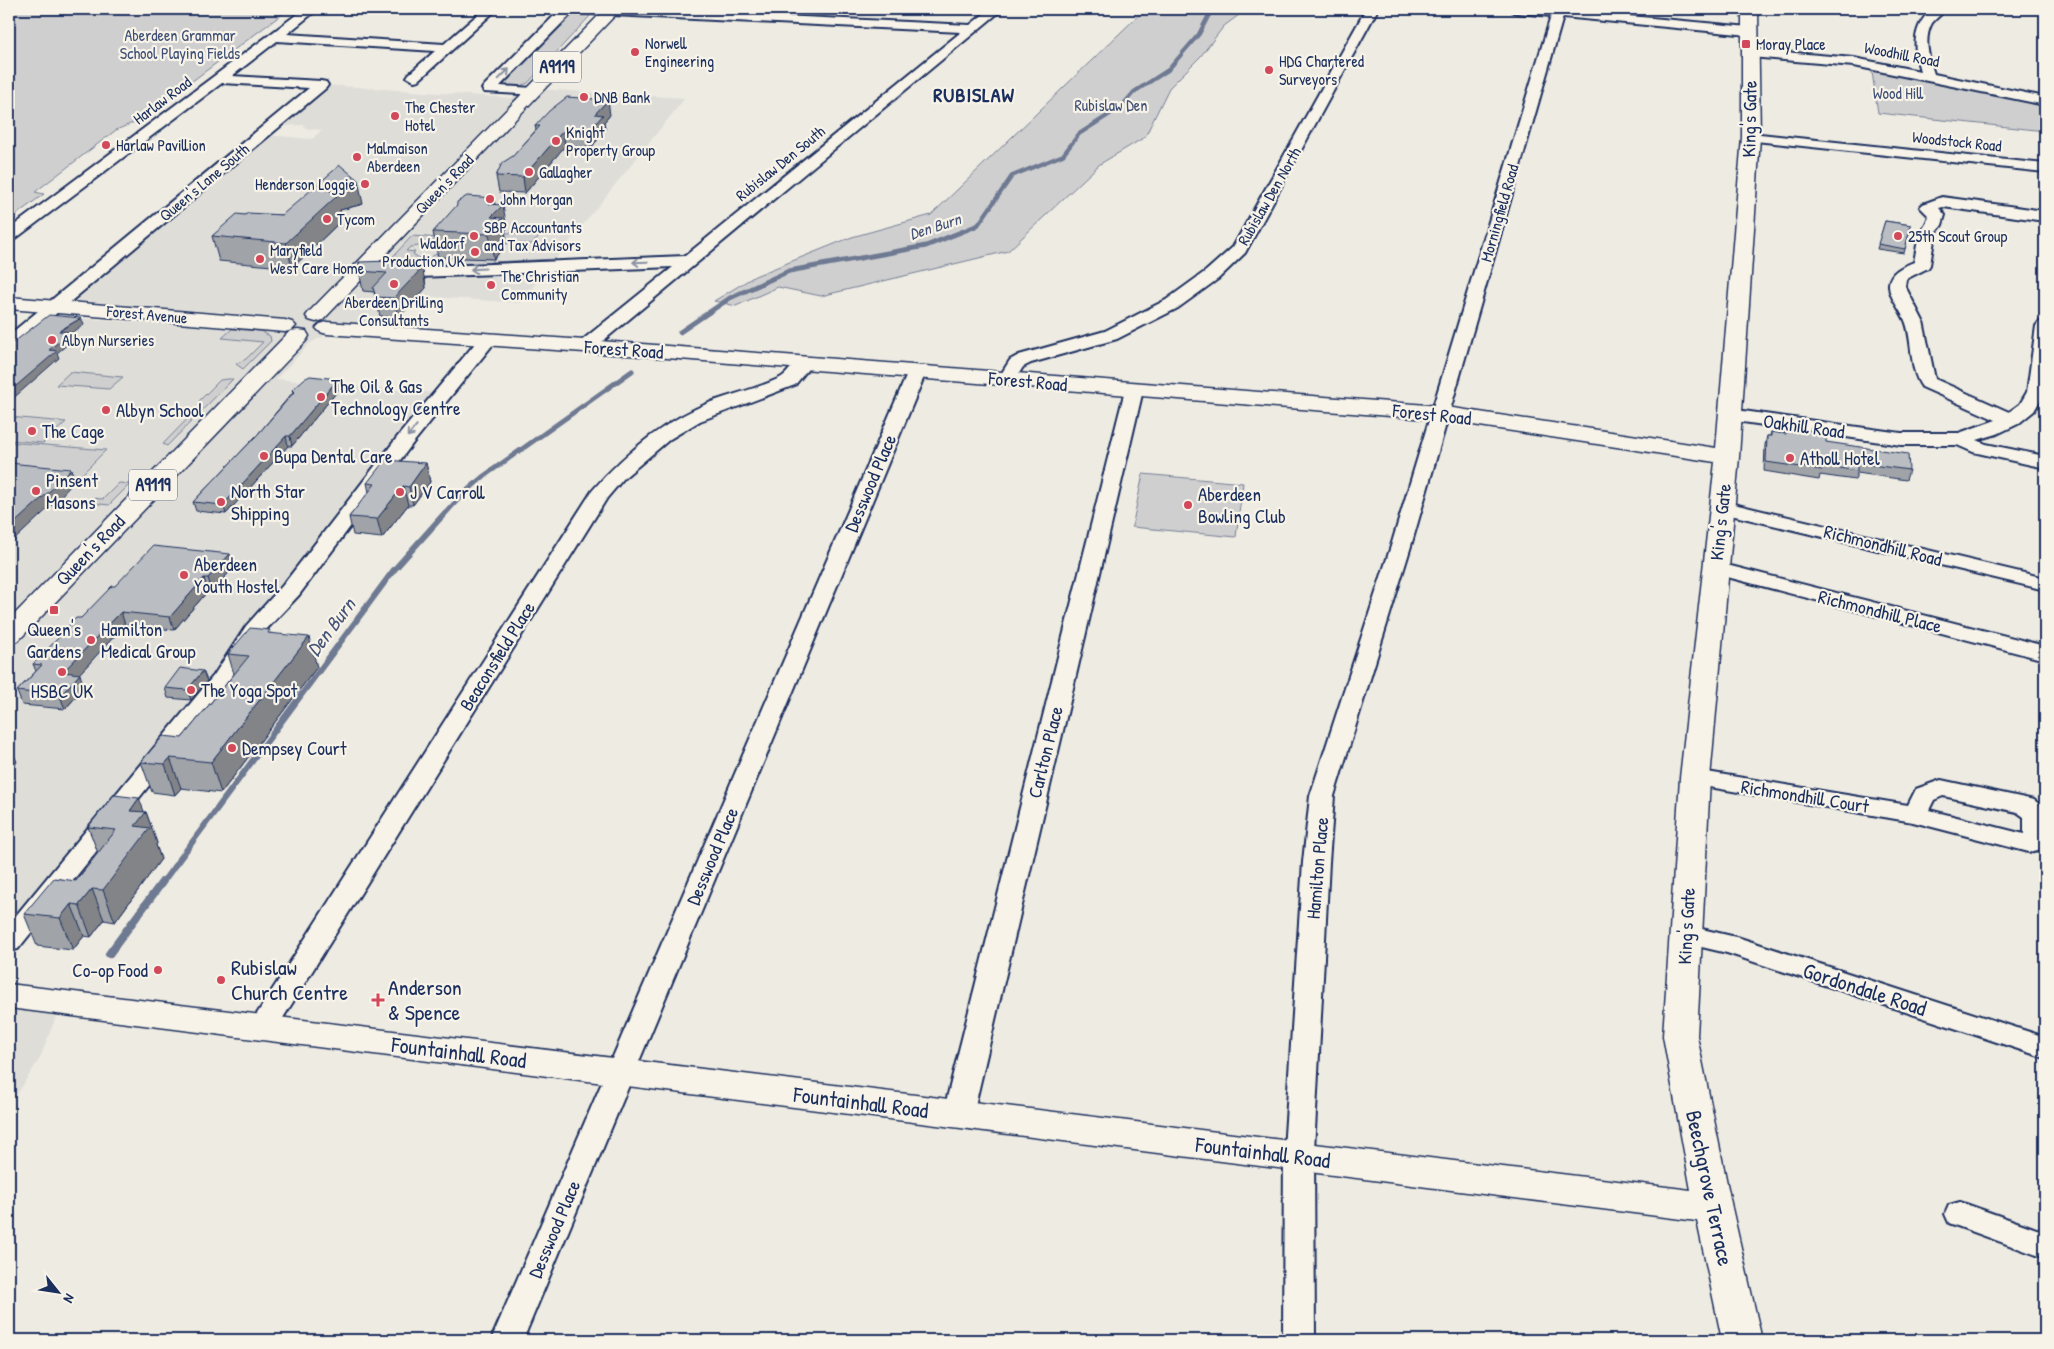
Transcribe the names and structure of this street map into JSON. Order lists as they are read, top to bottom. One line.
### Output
{"streets":{"street":["Woodhill Road","A9119","Harlaw Road","King's Gate","Woodstock Road","Rubislaw Den South","Queen's Lane South","Queen's Road","Rubislaw Den North","Morningfield Road","Forest Avenue","Forest Road","Oakhill Road","Desswood Place","Richmondhill Road","Richmondhill Place","Beaconsfield Place","Carlton Place","Richmondhill Court","Hamilton Place","Gordondale Road","Fountainhall Road","Beechgrove Terrace"]},"crossings":[["Woodhill Road","King's Gate"],["A9119","Queen's Road"],["A9119","Forest Avenue"],["A9119","Forest Road"],["Harlaw Road","Queen's Lane South"],["King's Gate","Woodstock Road"],["King's Gate","Forest Road"],["King's Gate","Oakhill Road"],["King's Gate","Richmondhill Road"],["King's Gate","Richmondhill Place"],["King's Gate","Richmondhill Court"],["King's Gate","Gordondale Road"],["King's Gate","Beechgrove Terrace"],["Rubislaw Den South","Forest Road"],["Queen's Lane South","Forest Avenue"],["Queen's Road","Forest Avenue"],["Queen's Road","Forest Road"],["Rubislaw Den North","Forest Road"],["Morningfield Road","Forest Road"],["Morningfield Road","Hamilton Place"],["Forest Road","Desswood Place"],["Forest Road","Beaconsfield Place"],["Forest Road","Carlton Place"],["Forest Road","Hamilton Place"],["Desswood Place","Fountainhall Road"],["Beaconsfield Place","Fountainhall Road"],["Carlton Place","Fountainhall Road"],["Hamilton Place","Fountainhall Road"],["Fountainhall Road","Beechgrove Terrace"]],"districts":["RUBISLAW"],"water":["Den Burn"],"parks":["Aberdeen Grammar School Playing Fields","Wood Hill","Rubislaw Den"],"places":{"transit":["Moray Place","Queen's Gardens"],"other":["Norwell Engineering","HDG Chartered Surveyors","DNB Bank","The Chester Hotel","Knight Property Group","Harlaw Pavillion","Malmaison Aberdeen","Gallagher","Henderson Loggie","John Morgan","Tycom","SBP Accountants and Tax Advisors","25th Scout Group","Waldorf Production UK","Maryfield West Care Home","Aberdeen Drilling Consultants","The Christian Community","Albyn Nurseries","The Oil & Gas Technology Centre","Albyn School","The Cage","Bupa Dental Care","Atholl Hotel","Pinsent Masons","J V Carroll","North Star Shipping","Aberdeen Bowling Club","Aberdeen Youth Hostel","Hamilton Medical Group","HSBC UK","The Yoga Spot","Dempsey Court","Co-op Food","Rubislaw Church Centre"],"health":["Anderson & Spence"]},"north":"bottom right"}
